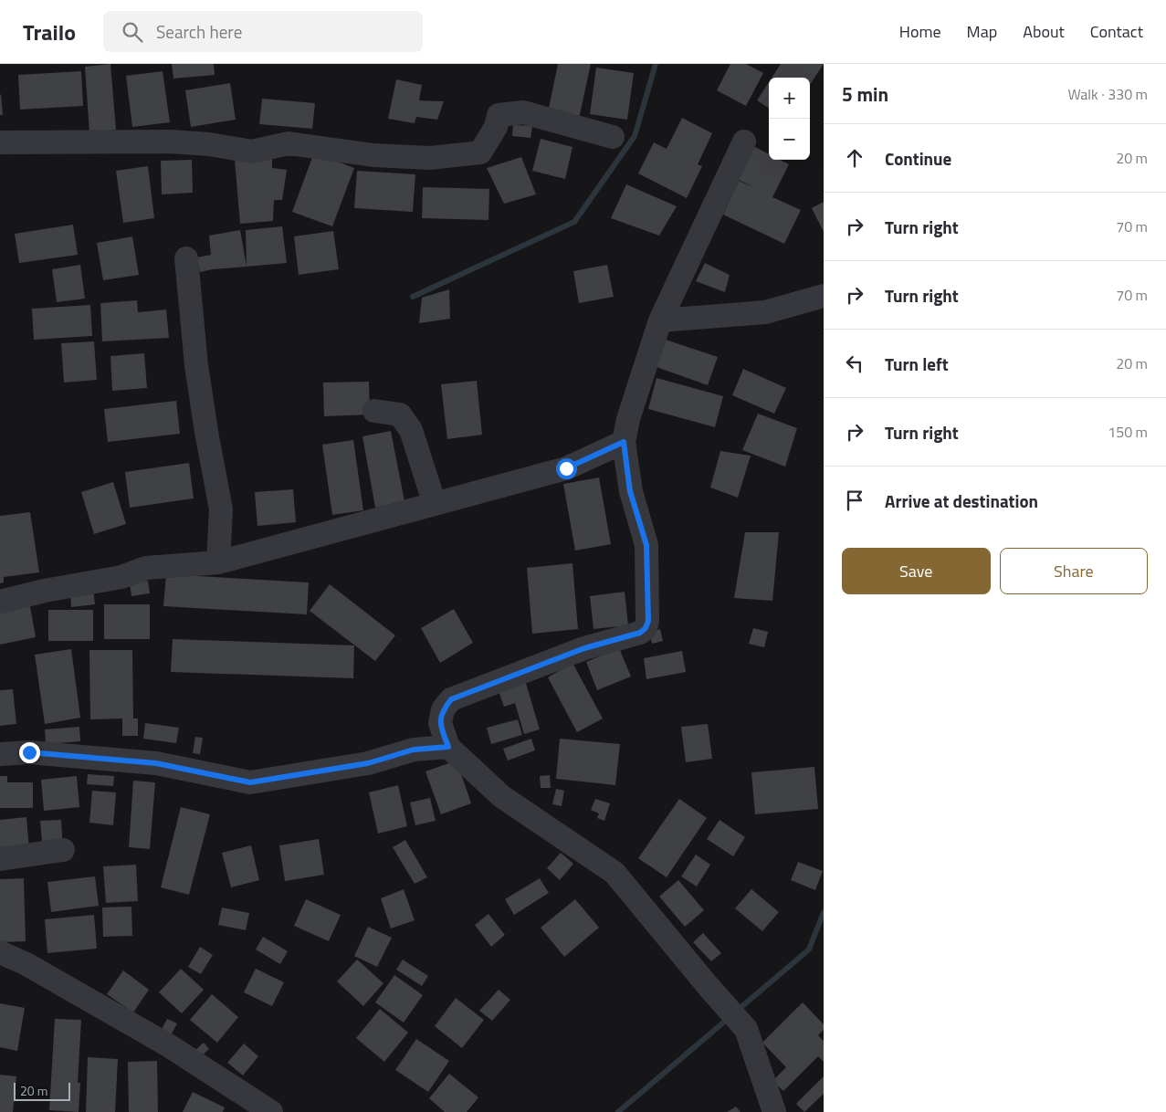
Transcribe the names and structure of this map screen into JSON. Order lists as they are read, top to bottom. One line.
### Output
{"scale_bar":"20 m","page":{"header":"Trailo","search":"Search here","nav":["Home","Map","About","Contact"],"heading":["5 min","Walk · 330 m"],"map_buttons":["+","−"],"list":[["Continue","20 m"],["Turn right","70 m"],["Turn right","70 m"],["Turn left","20 m"],["Turn right","150 m"],"Arrive at destination"],"buttons":["Save","Share"],"scale":"20 m"}}
